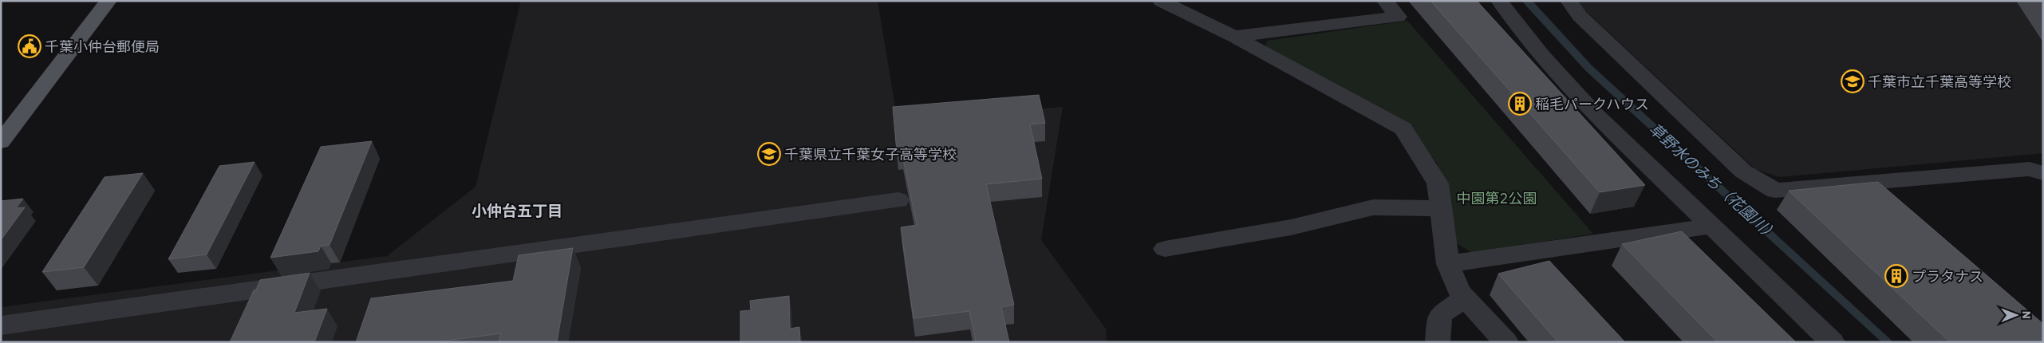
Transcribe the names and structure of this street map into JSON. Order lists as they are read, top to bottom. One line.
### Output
{"districts":["小仲台五丁目"],"water":["草野水のみち（花園川）"],"parks":["中園第2公園"],"places":{"public building":["千葉小仲台郵便局"],"school or university":["千葉市立千葉高等学校","千葉県立千葉女子高等学校"],"building":["稲毛パークハウス","プラタナス"]},"north":"right"}
